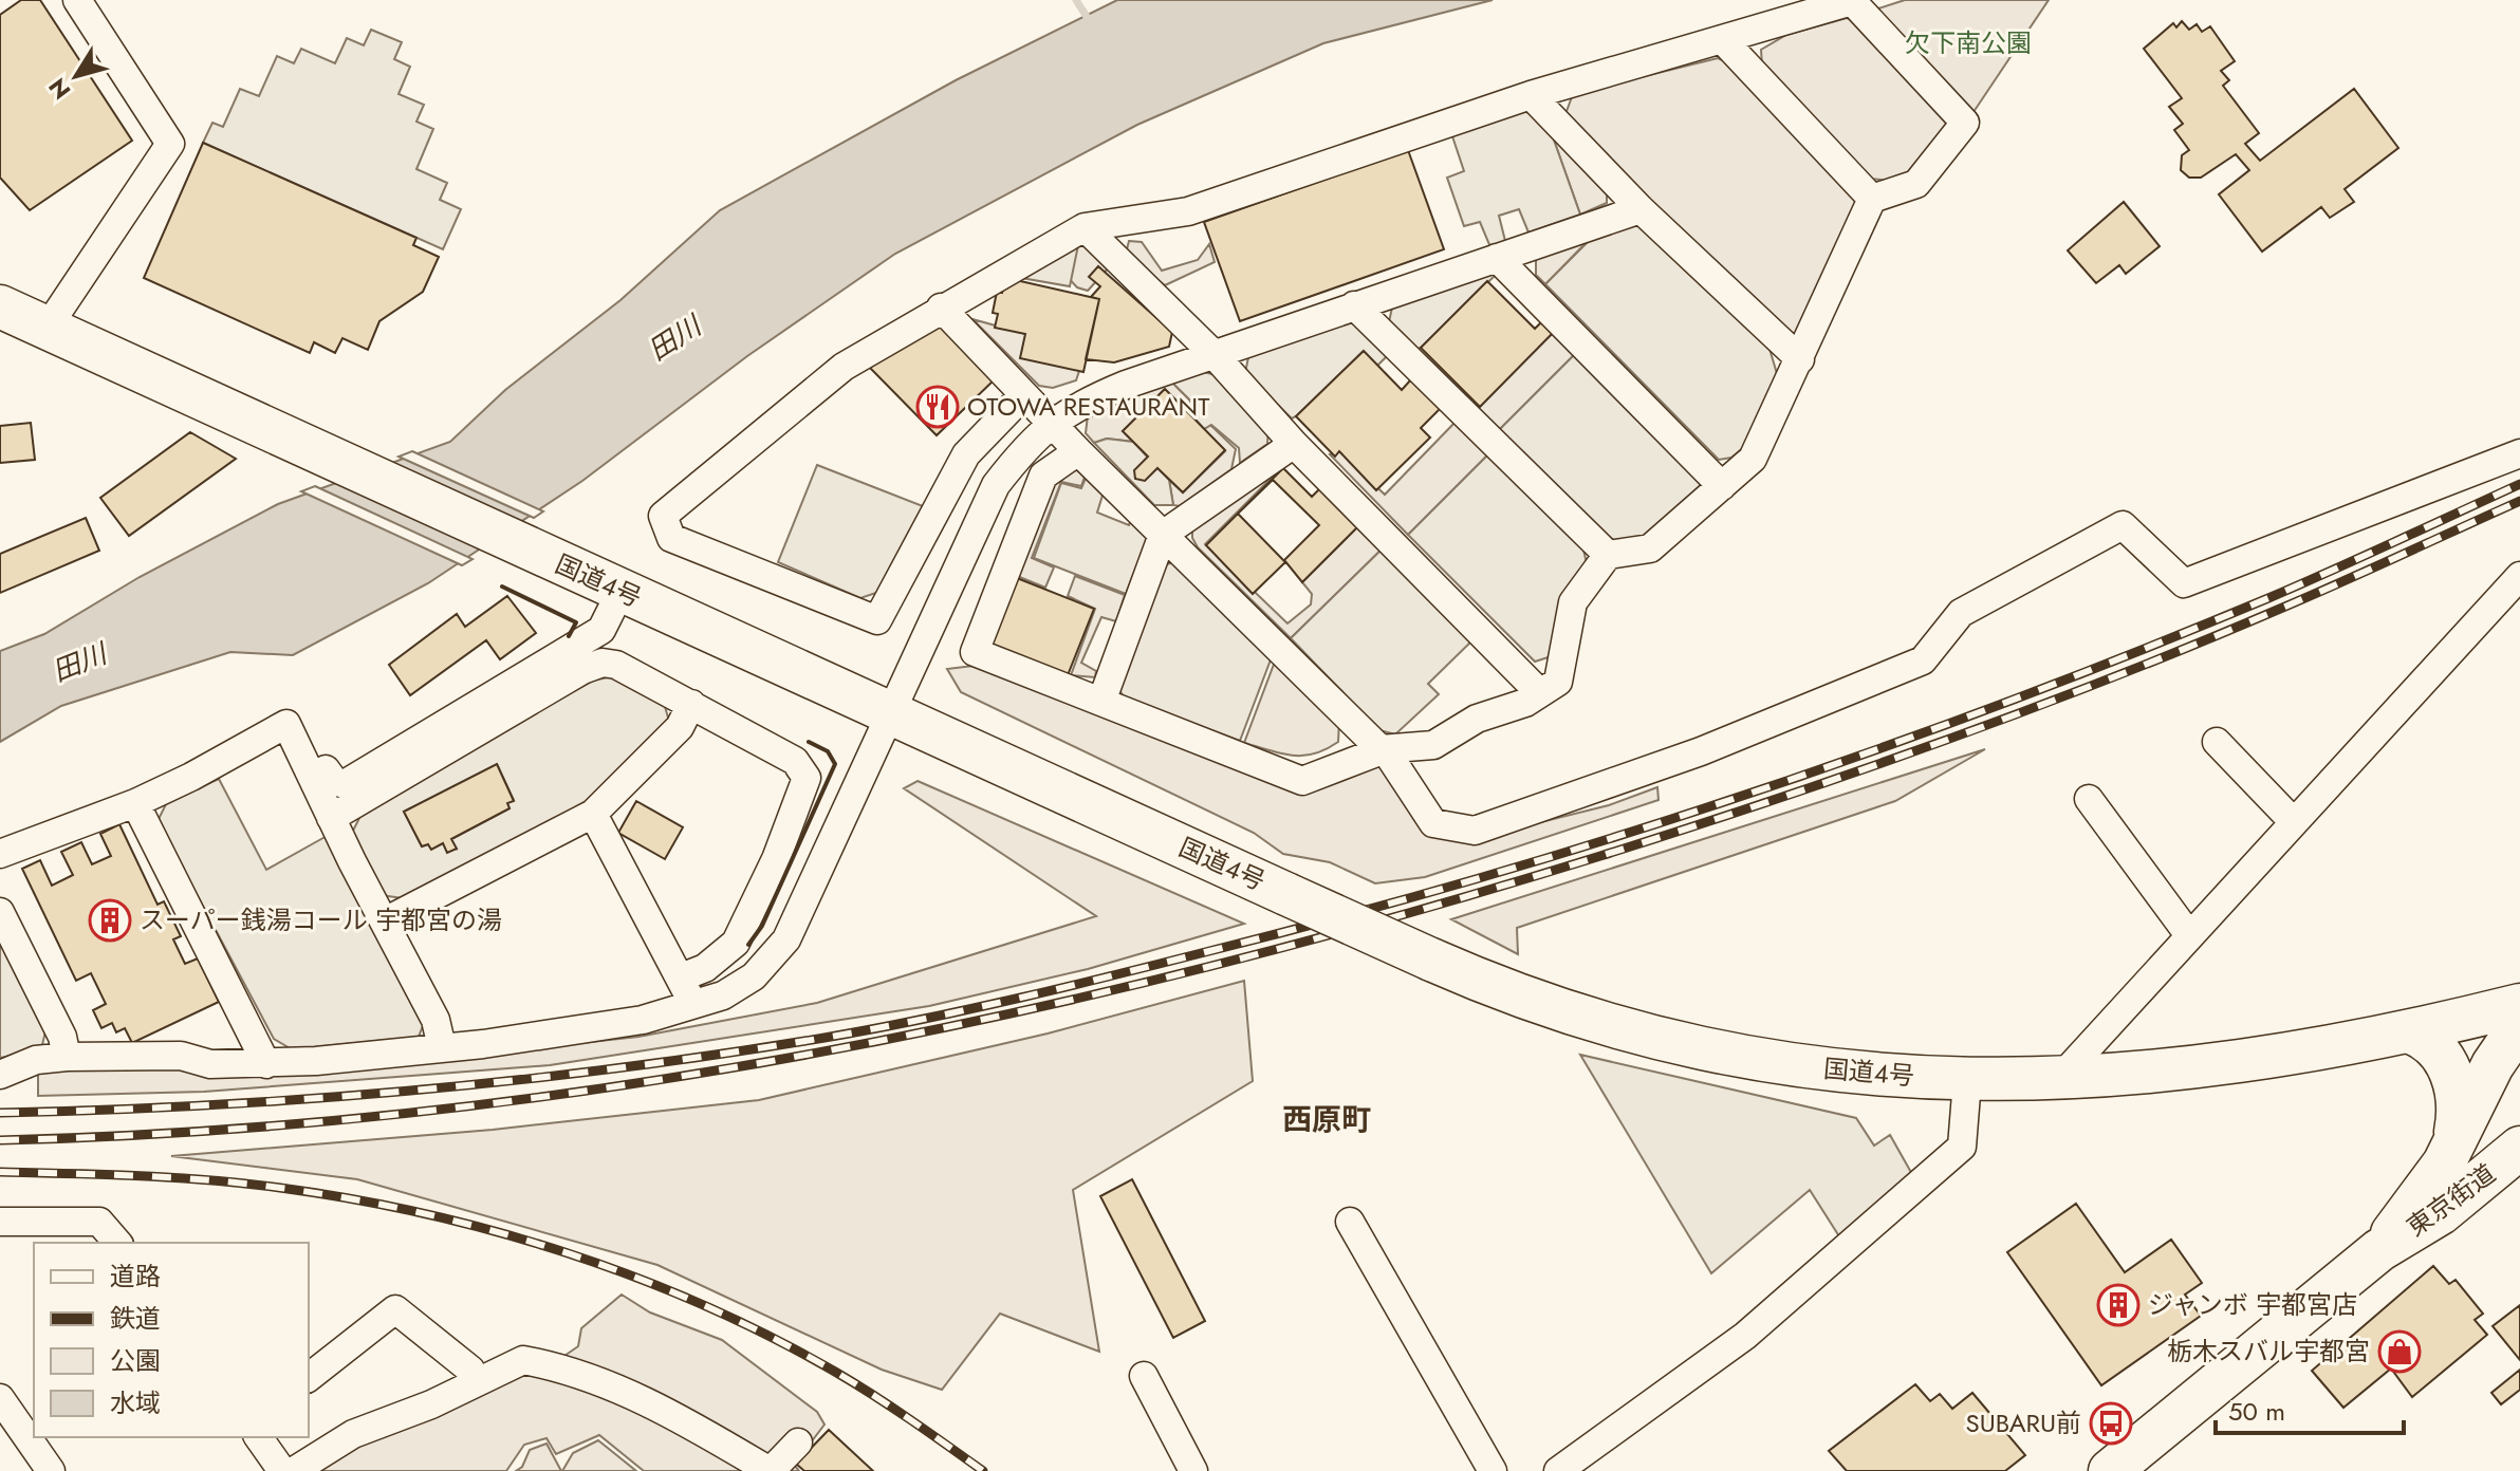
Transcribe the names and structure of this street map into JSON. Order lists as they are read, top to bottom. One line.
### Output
{"streets":{"highway":["国道4号","東京街道"]},"districts":["西原町"],"water":["田川"],"parks":["欠下南公園"],"places":{"restaurant":["OTOWA RESTAURANT"],"building":["スーパー銭湯コール 宇都宮の湯","ジャンボ 宇都宮店"],"shop":["栃木スバル宇都宮"],"bus stop":["SUBARU前"]},"legend":["道路","鉄道","公園","水域"],"scale_bar":"50 m","north":"bottom left"}
